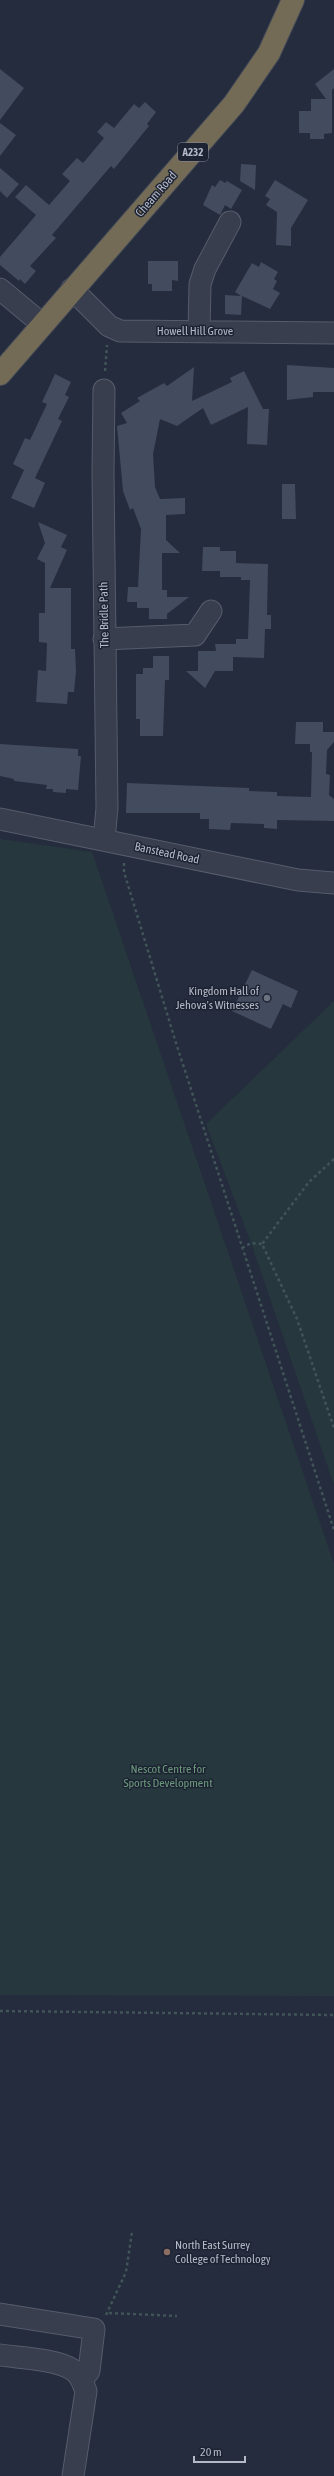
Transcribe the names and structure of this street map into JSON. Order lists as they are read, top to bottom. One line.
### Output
{"streets":{"highway":["A232","Cheam Road"],"street":["Howell Hill Grove","The Bridle Path","Banstead Road"]},"crossings":[["The Bridle Path","Banstead Road"]],"parks":["Nescot Centre for Sports Development"],"places":["Kingdom Hall of Jehova's Witnesses","North East Surrey College of Technology"],"scale_bar":"20 m"}
